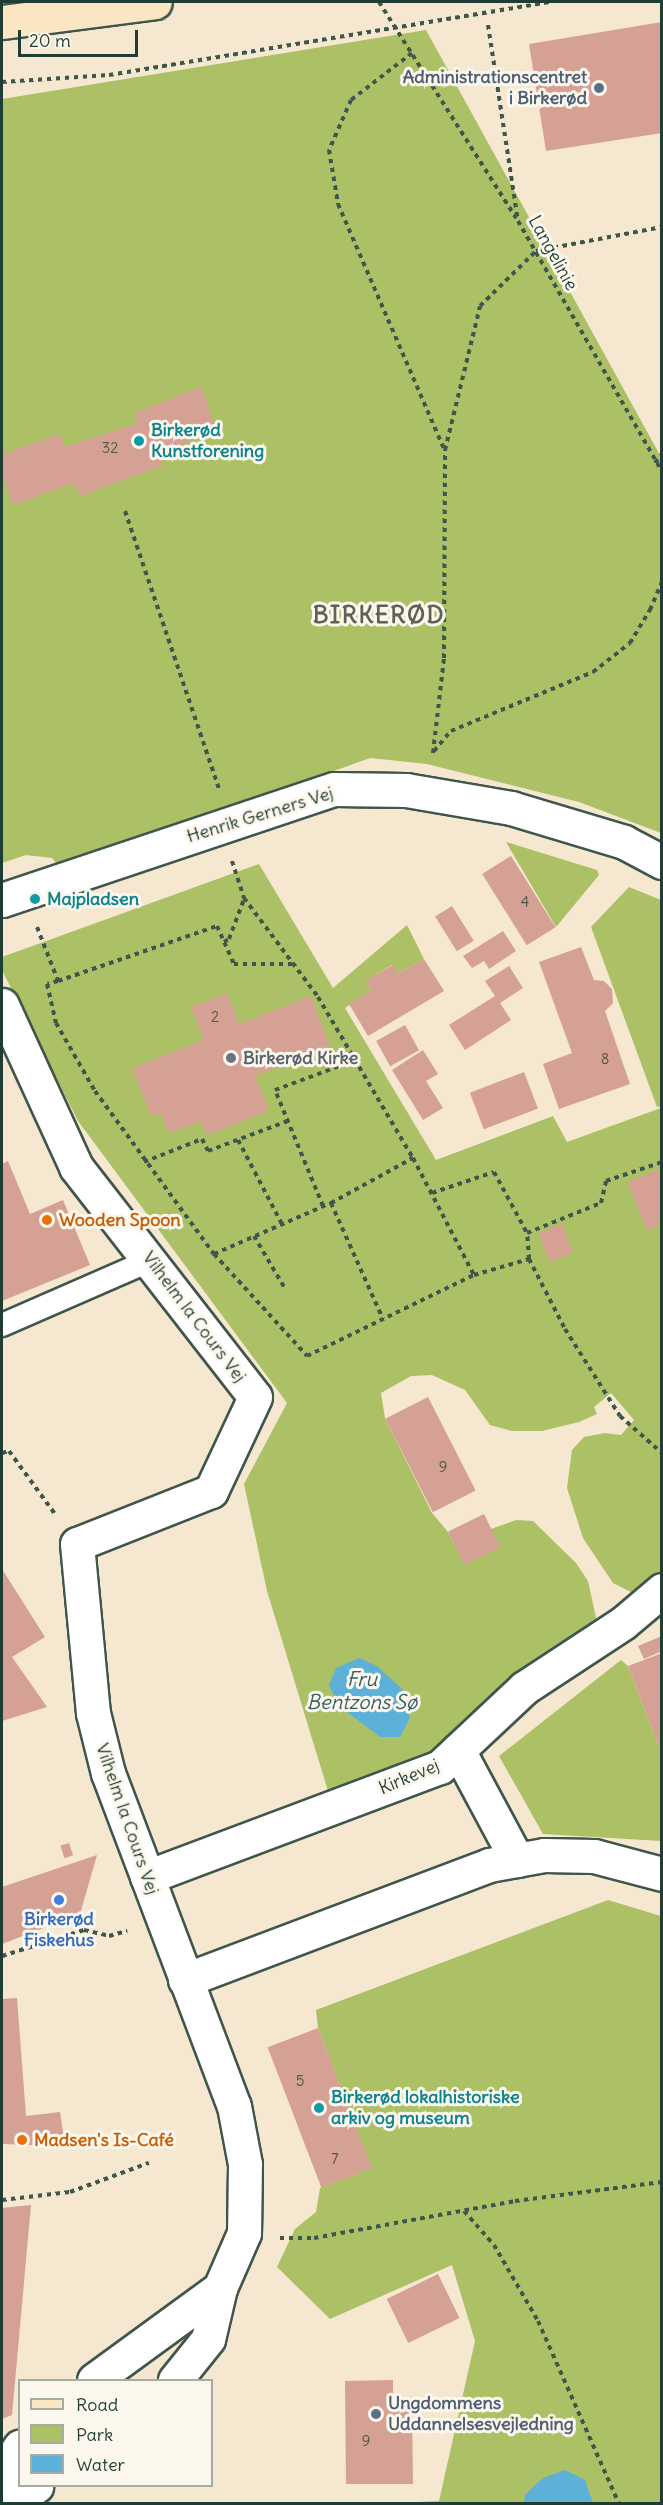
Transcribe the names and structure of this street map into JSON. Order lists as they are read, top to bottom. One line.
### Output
{"streets":{"street":["Henrik Gerners Vej","Vilhelm la Cours Vej","Kirkevej"],"path":["Langelinie"]},"crossings":[["Vilhelm la Cours Vej","Kirkevej"]],"districts":["BIRKERØD"],"water":["Fru Bentzons Sø"],"places":["Administrationscentret i Birkerød","Birkerød Kunstforening","Majpladsen","Birkerød Kirke","Wooden Spoon","Birkerød Fiskehus","Birkerød lokalhistoriske arkiv og museum","Madsen's Is-Café","Ungdommens Uddannelsesvejledning"],"house_numbers":["32","4","2","8","9","5","7","9"],"legend":["Road","Park","Water"],"scale_bar":"20 m"}
